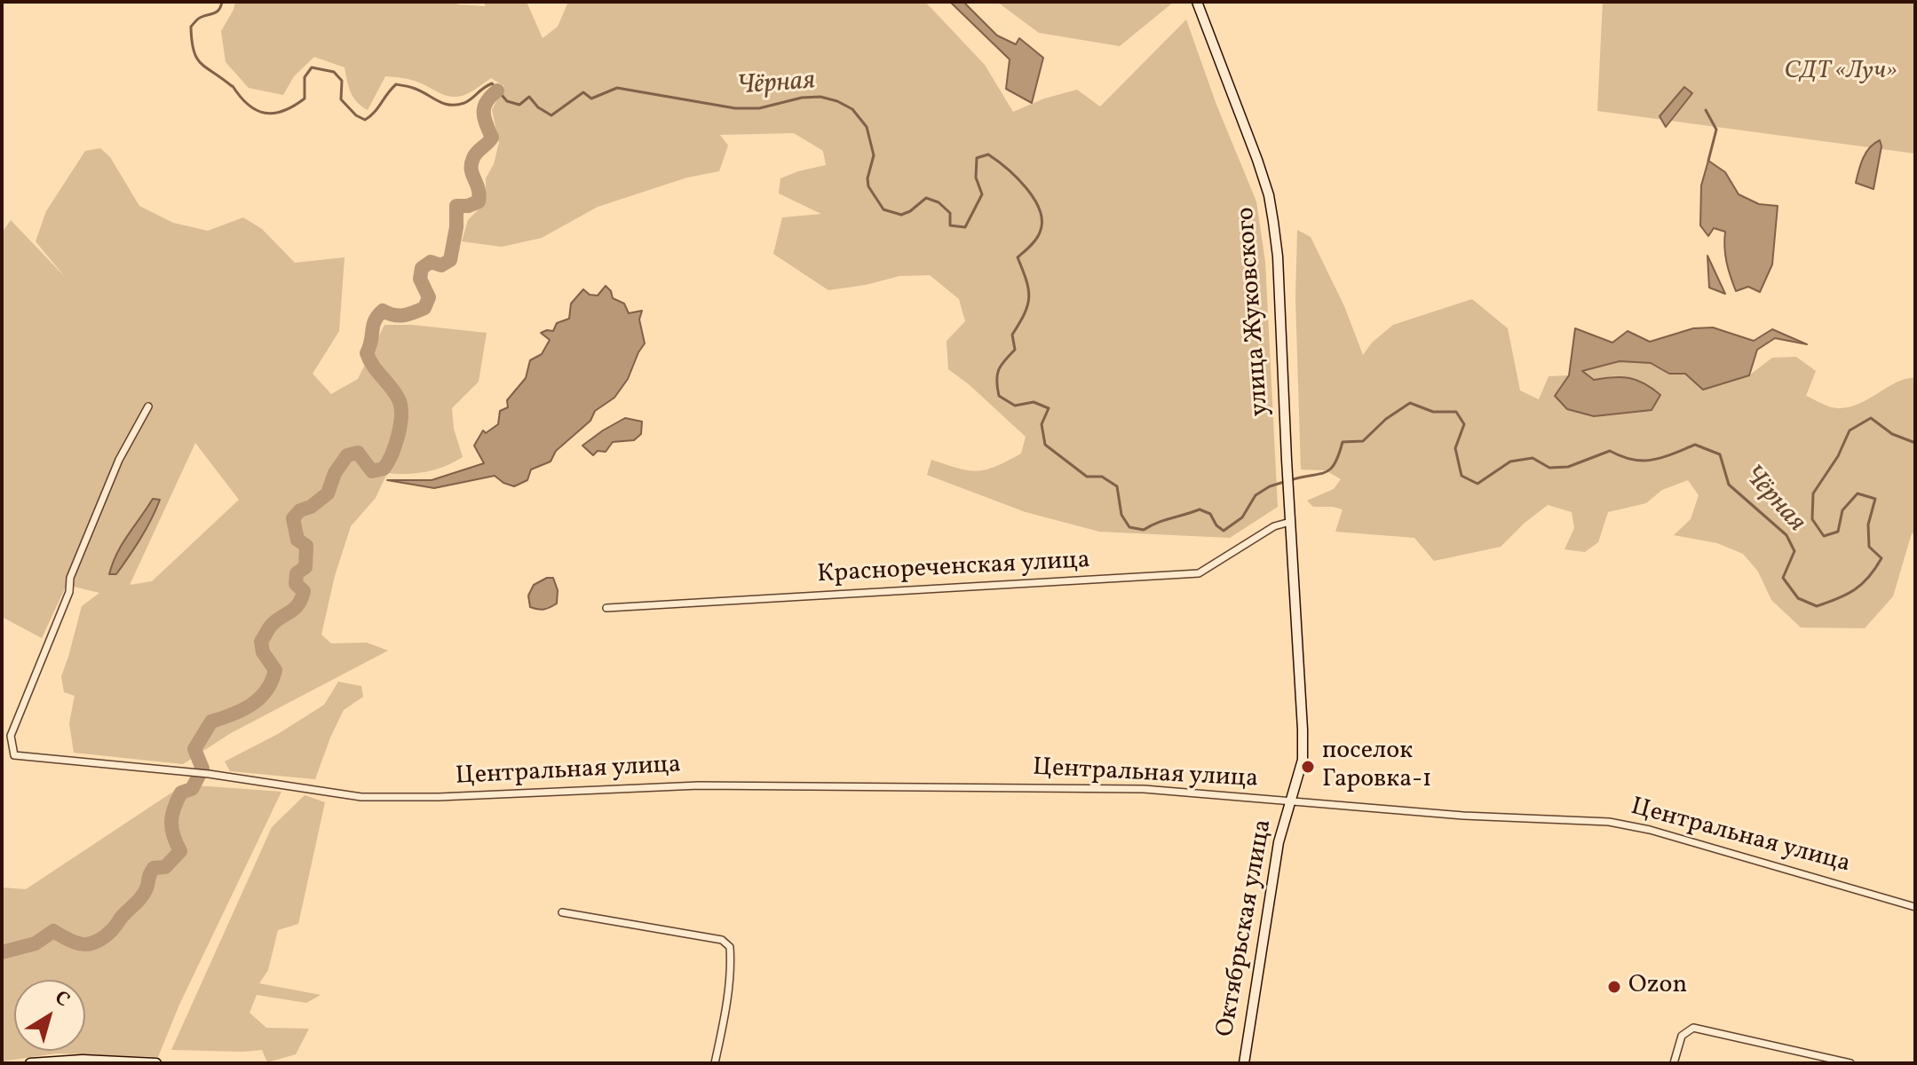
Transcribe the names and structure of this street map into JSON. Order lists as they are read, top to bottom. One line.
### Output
{"streets":{"main road":["улица Жуковского","Октябрьская улица"],"street":["Краснореченская улица","Центральная улица"]},"crossings":[["улица Жуковского","Октябрьская улица"],["Краснореченская улица","Октябрьская улица"],["Центральная улица","Октябрьская улица"]],"water":["Чёрная"],"parks":["СДТ «Луч»"],"places":["поселок Гаровка-1","Ozon"],"north":"top right"}
